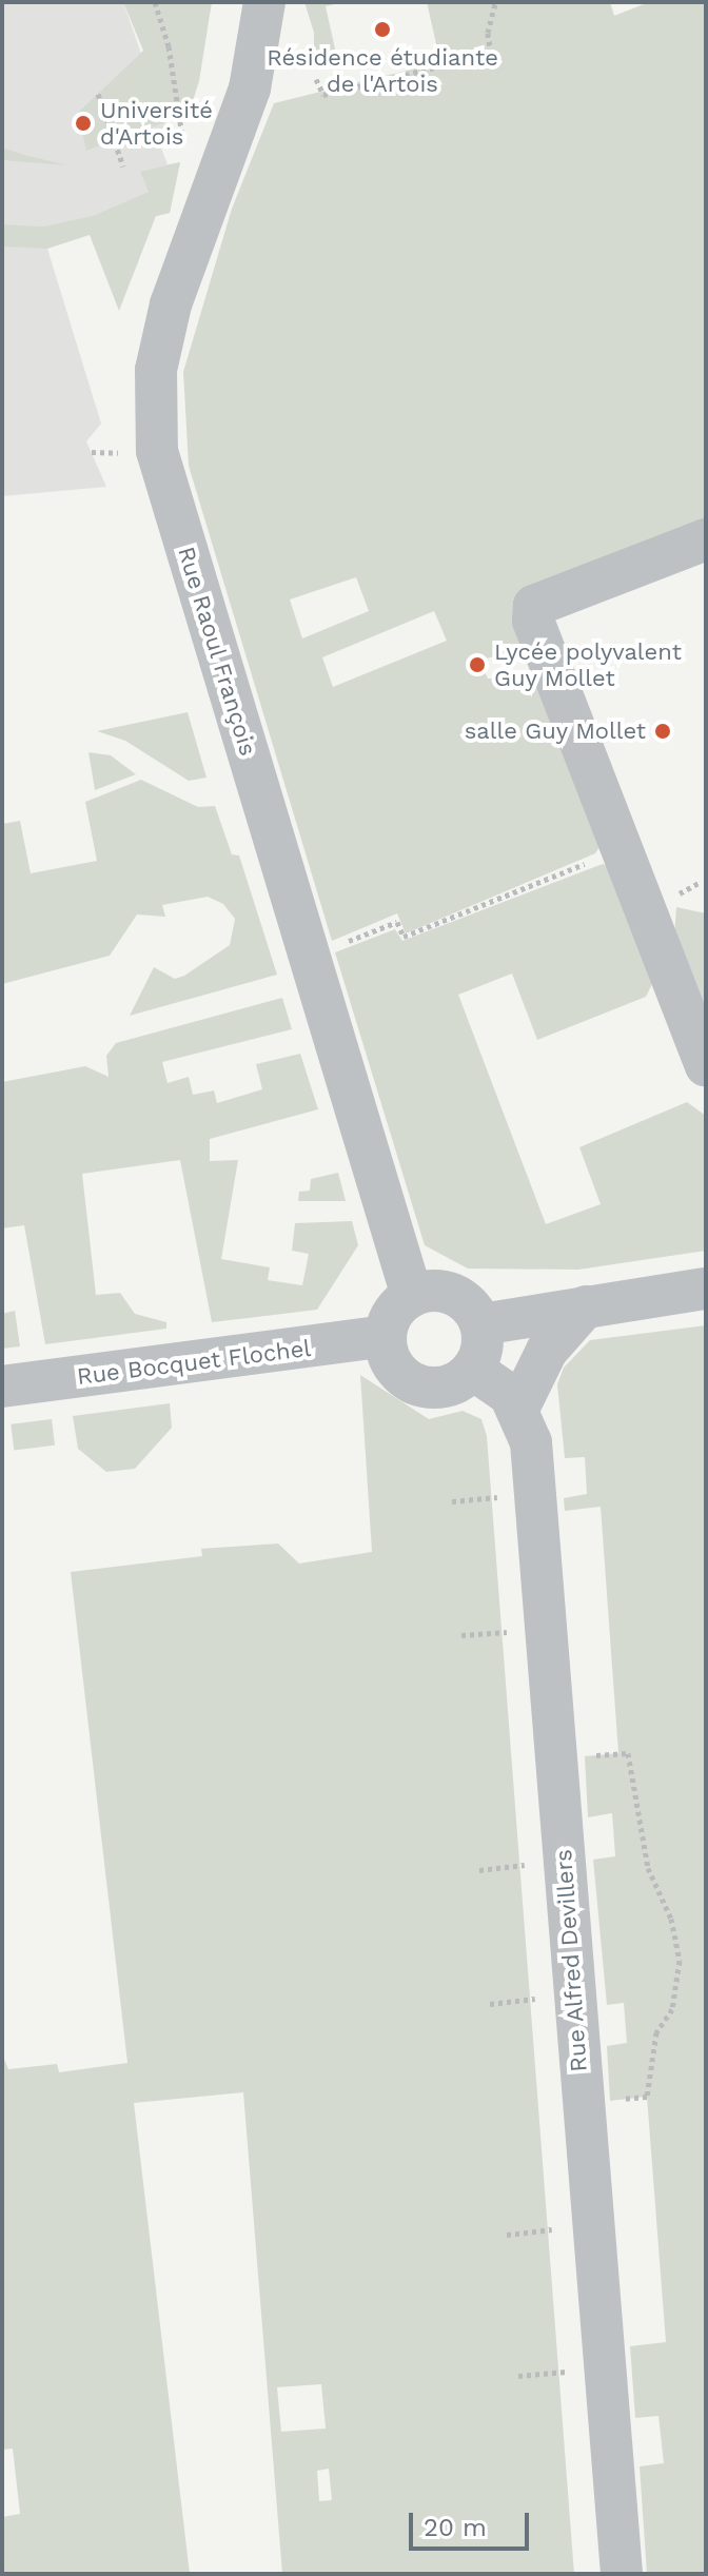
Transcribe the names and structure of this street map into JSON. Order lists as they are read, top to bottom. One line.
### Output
{"streets":{"street":["Rue Raoul François","Rue Bocquet Flochel","Rue Alfred Devillers"]},"crossings":[["Rue Raoul François","Rue Bocquet Flochel"],["Rue Raoul François","Rue Alfred Devillers"],["Rue Bocquet Flochel","Rue Alfred Devillers"]],"places":["Résidence étudiante de l'Artois","Université d'Artois","Lycée polyvalent Guy Mollet","salle Guy Mollet"],"scale_bar":"20 m"}
